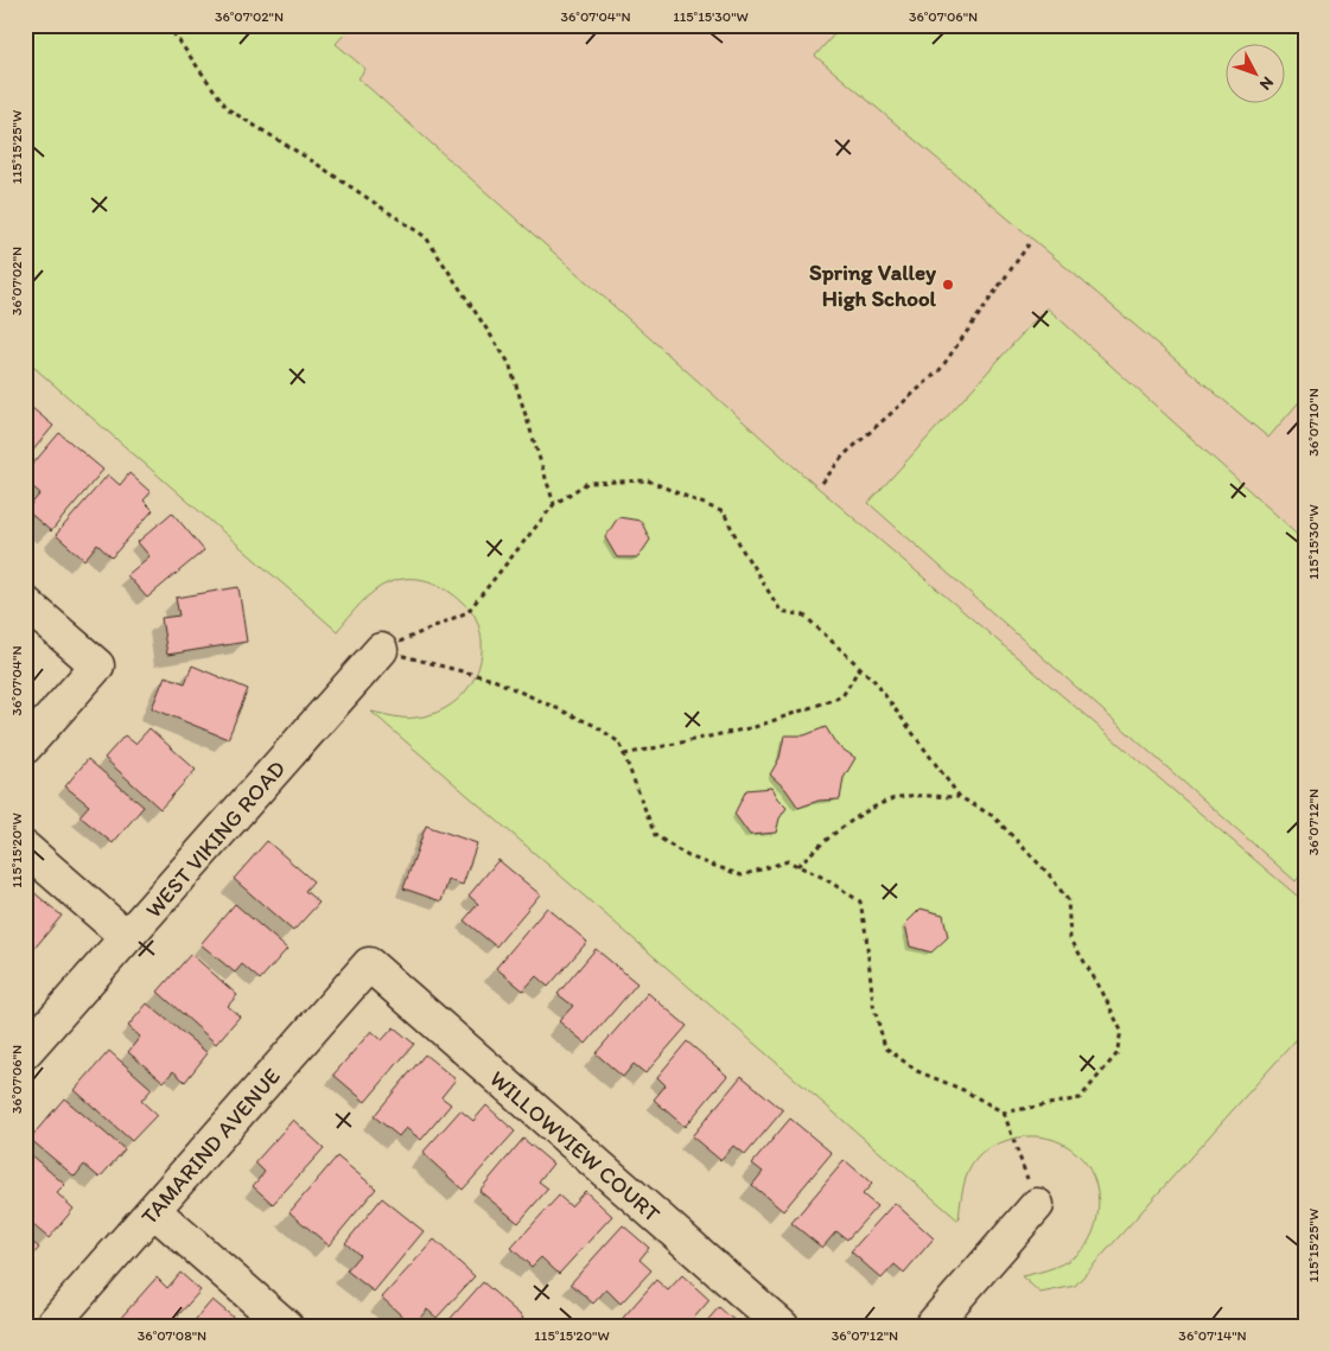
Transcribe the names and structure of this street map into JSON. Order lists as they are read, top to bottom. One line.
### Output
{"streets":{"street":["WEST VIKING ROAD","TAMARIND AVENUE","WILLOWVIEW COURT"]},"crossings":[["TAMARIND AVENUE","WILLOWVIEW COURT"]],"places":["Spring Valley High School"],"north":"bottom right","coordinates":["36°07'02\"N","36°07'04\"N","115°15'30\"W","36°07'06\"N","115°15'25\"W","36°07'10\"N","36°07'12\"N","115°15'20\"W","36°07'08\"N","36°07'14\"N"]}
